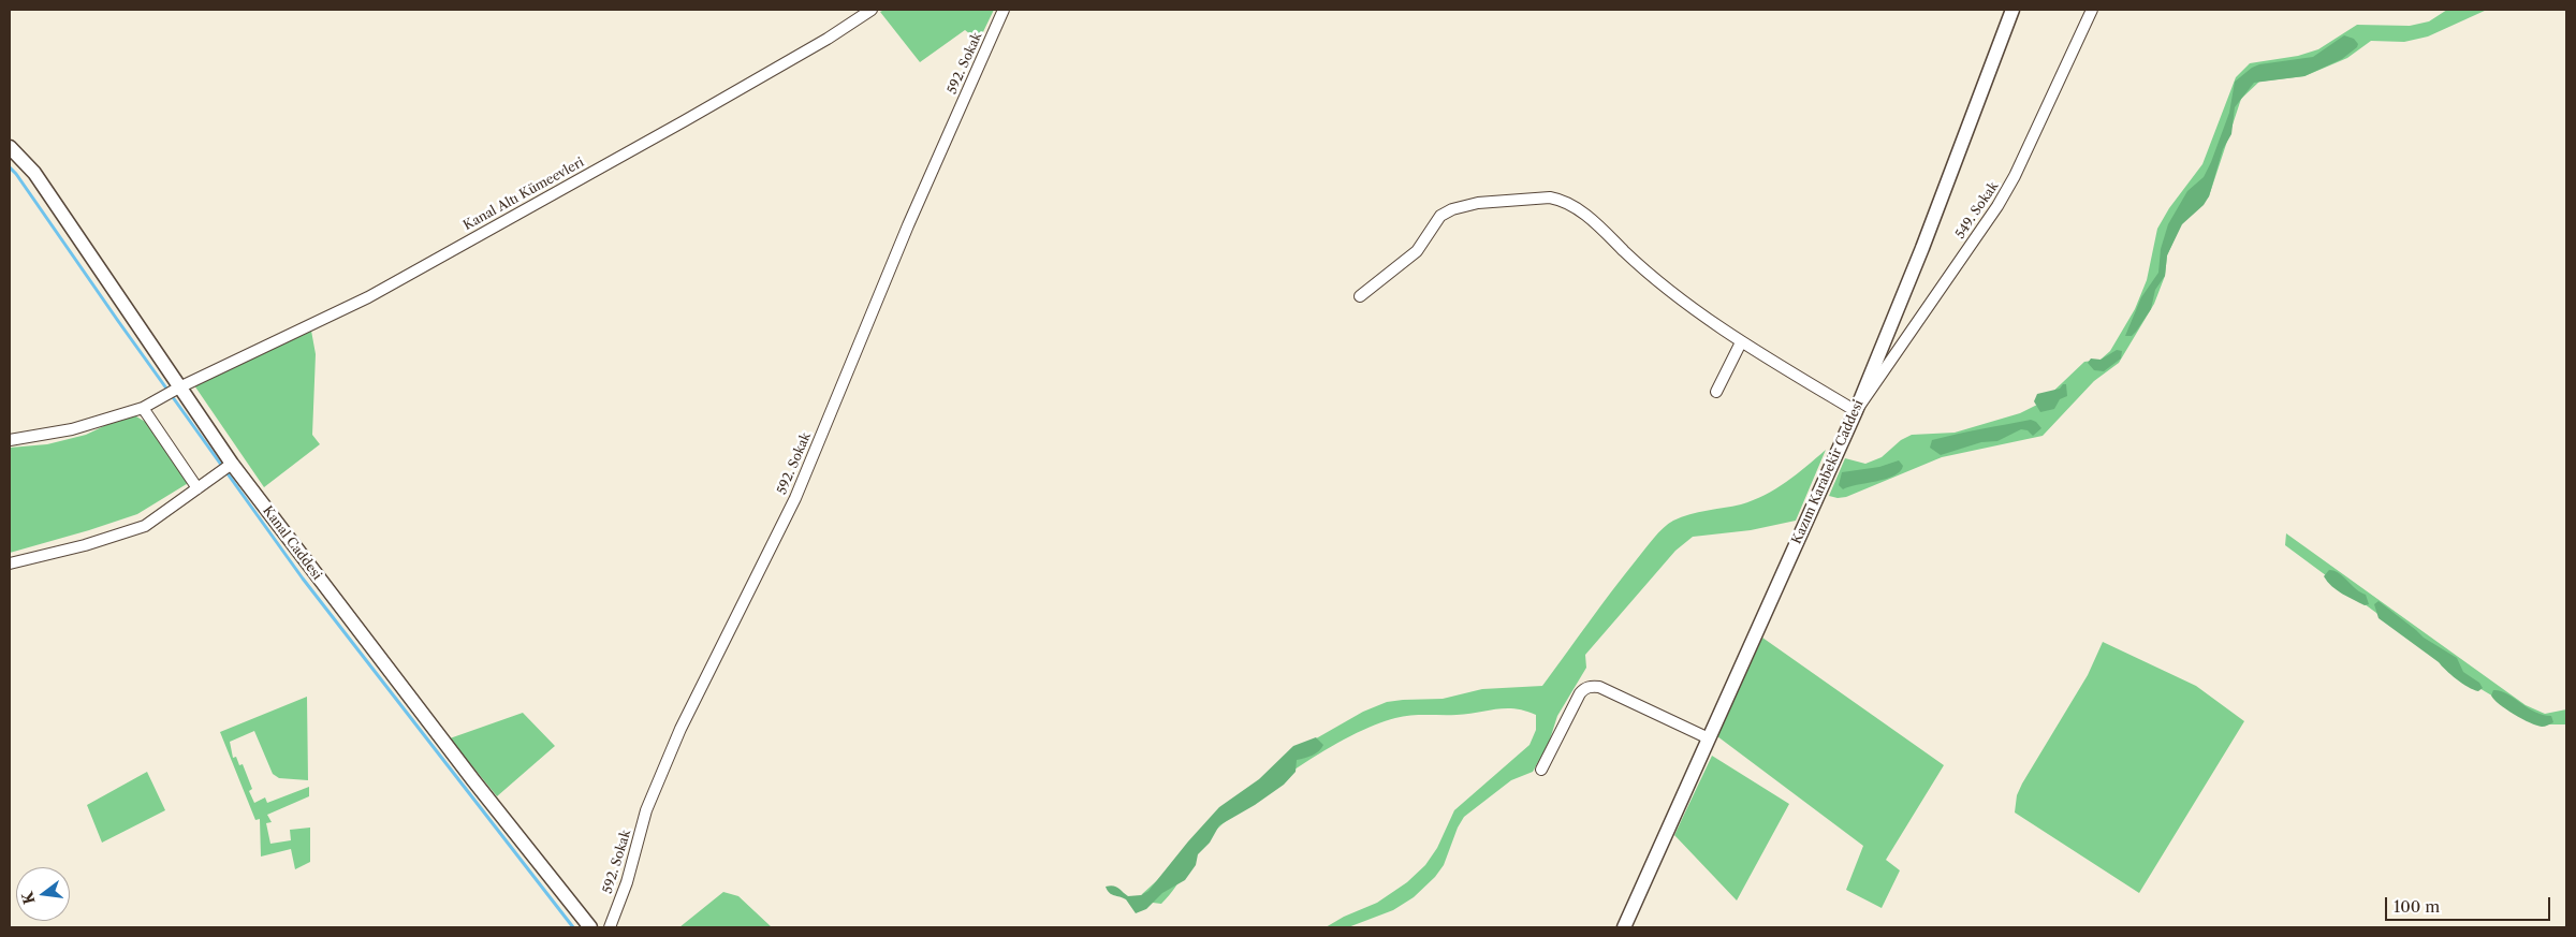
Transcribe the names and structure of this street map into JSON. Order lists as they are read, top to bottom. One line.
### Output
{"streets":{"street":["592. Sokak","Kanal Altı Kümeevleri","549. Sokak","Kazım Karabekir Caddesi","Kanal Caddesi"]},"crossings":[["Kanal Altı Kümeevleri","Kanal Caddesi"],["549. Sokak","Kazım Karabekir Caddesi"]],"scale_bar":"100 m","north":"left"}
